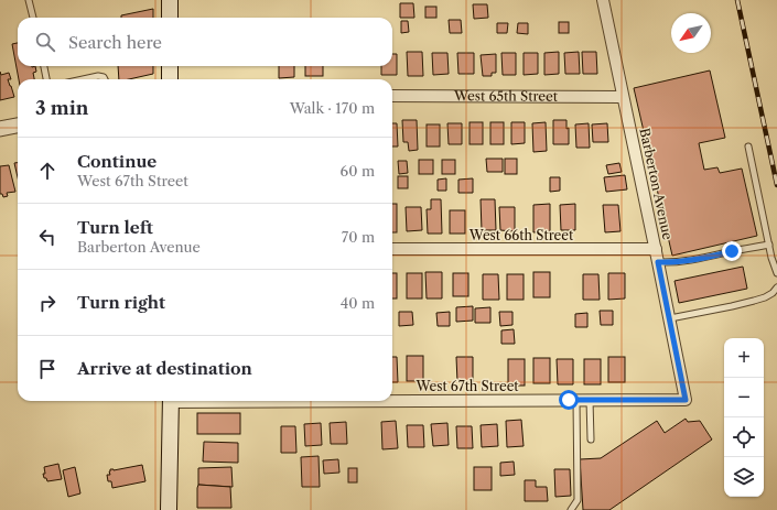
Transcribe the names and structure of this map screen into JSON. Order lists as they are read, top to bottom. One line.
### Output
{"streets":{"street":["West 65th Street","Barberton Avenue","West 66th Street","West 67th Street"]},"crossings":[["West 65th Street","Barberton Avenue"],["Barberton Avenue","West 66th Street"],["Barberton Avenue","West 67th Street"]],"north":"bottom left","page":{"search":"Search here","heading":["3 min","Walk · 170 m"],"list":[["Continue","West 67th Street","60 m"],["Turn left","Barberton Avenue","70 m"],["Turn right","40 m"],"Arrive at destination"],"map_buttons":["+","−"]}}
